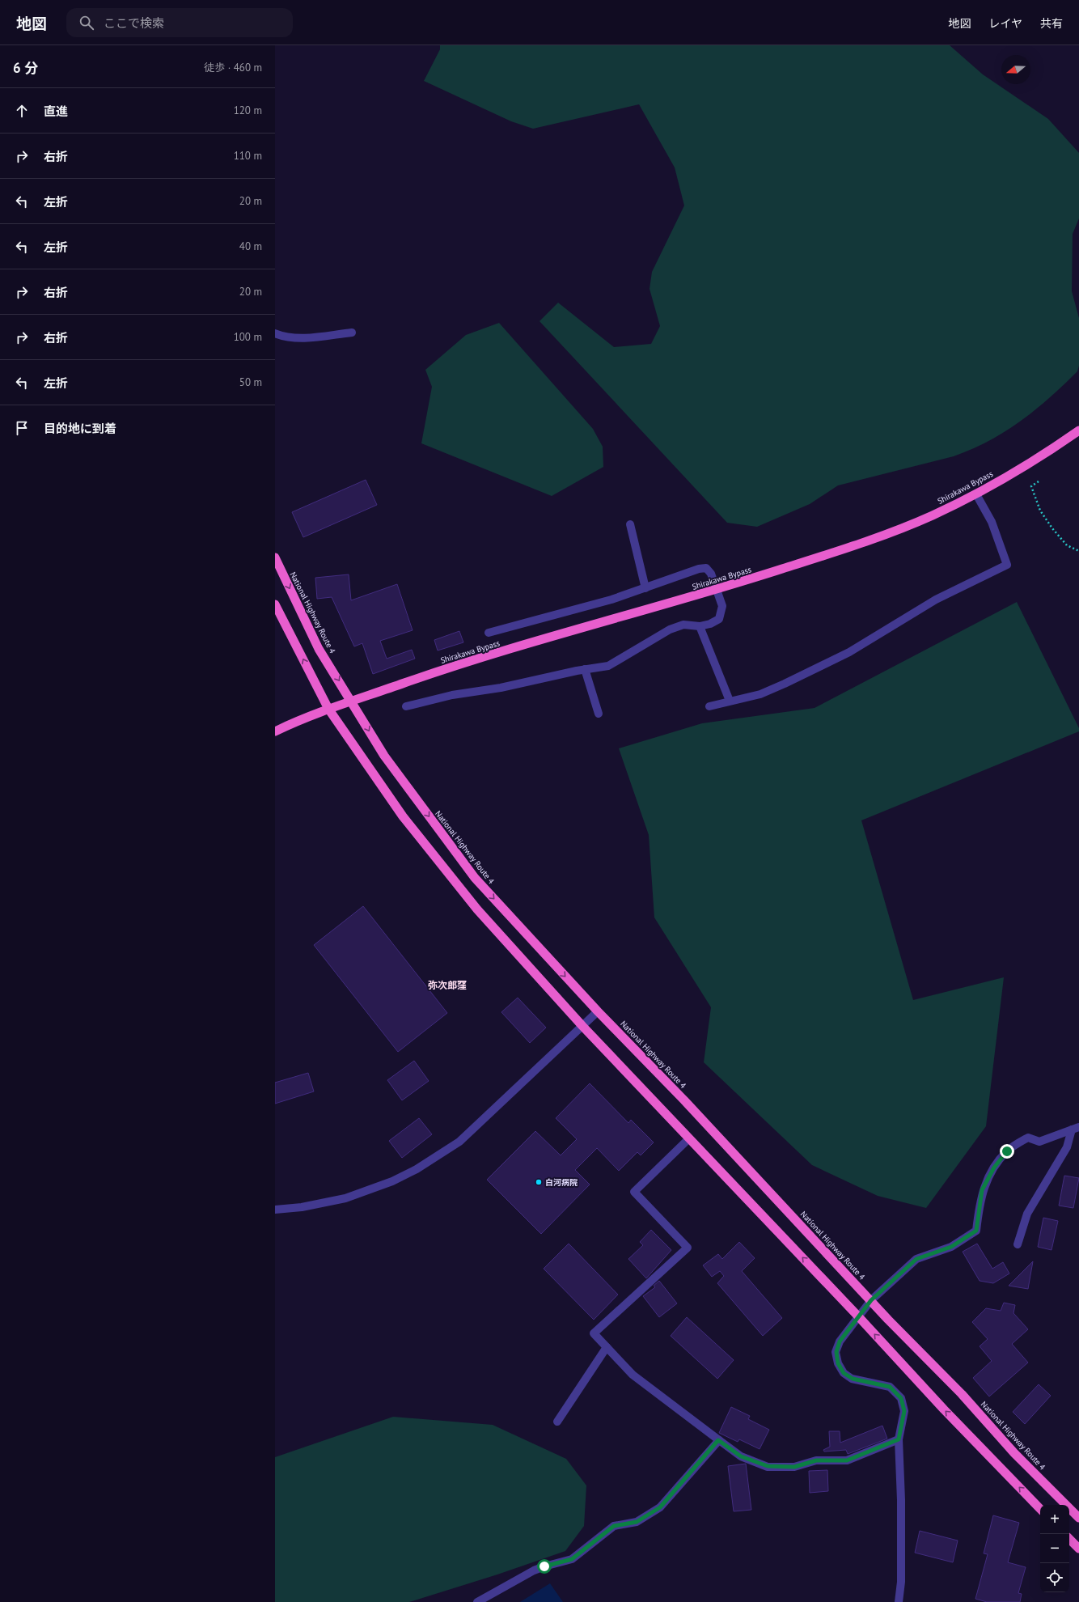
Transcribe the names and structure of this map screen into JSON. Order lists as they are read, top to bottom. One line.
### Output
{"streets":{"highway":["Shirakawa Bypass","National Highway Route 4"]},"crossings":[["Shirakawa Bypass","National Highway Route 4"]],"districts":["弥次郎窪"],"places":["白河病院"],"north":"left","page":{"header":"地図","search":"ここで検索","nav":["地図","レイヤ","共有"],"heading":["6 分","徒歩 · 460 m"],"list":[["直進","120 m"],["右折","110 m"],["左折","20 m"],["左折","40 m"],["右折","20 m"],["右折","100 m"],["左折","50 m"],"目的地に到着"],"map_buttons":["+","−"]}}
